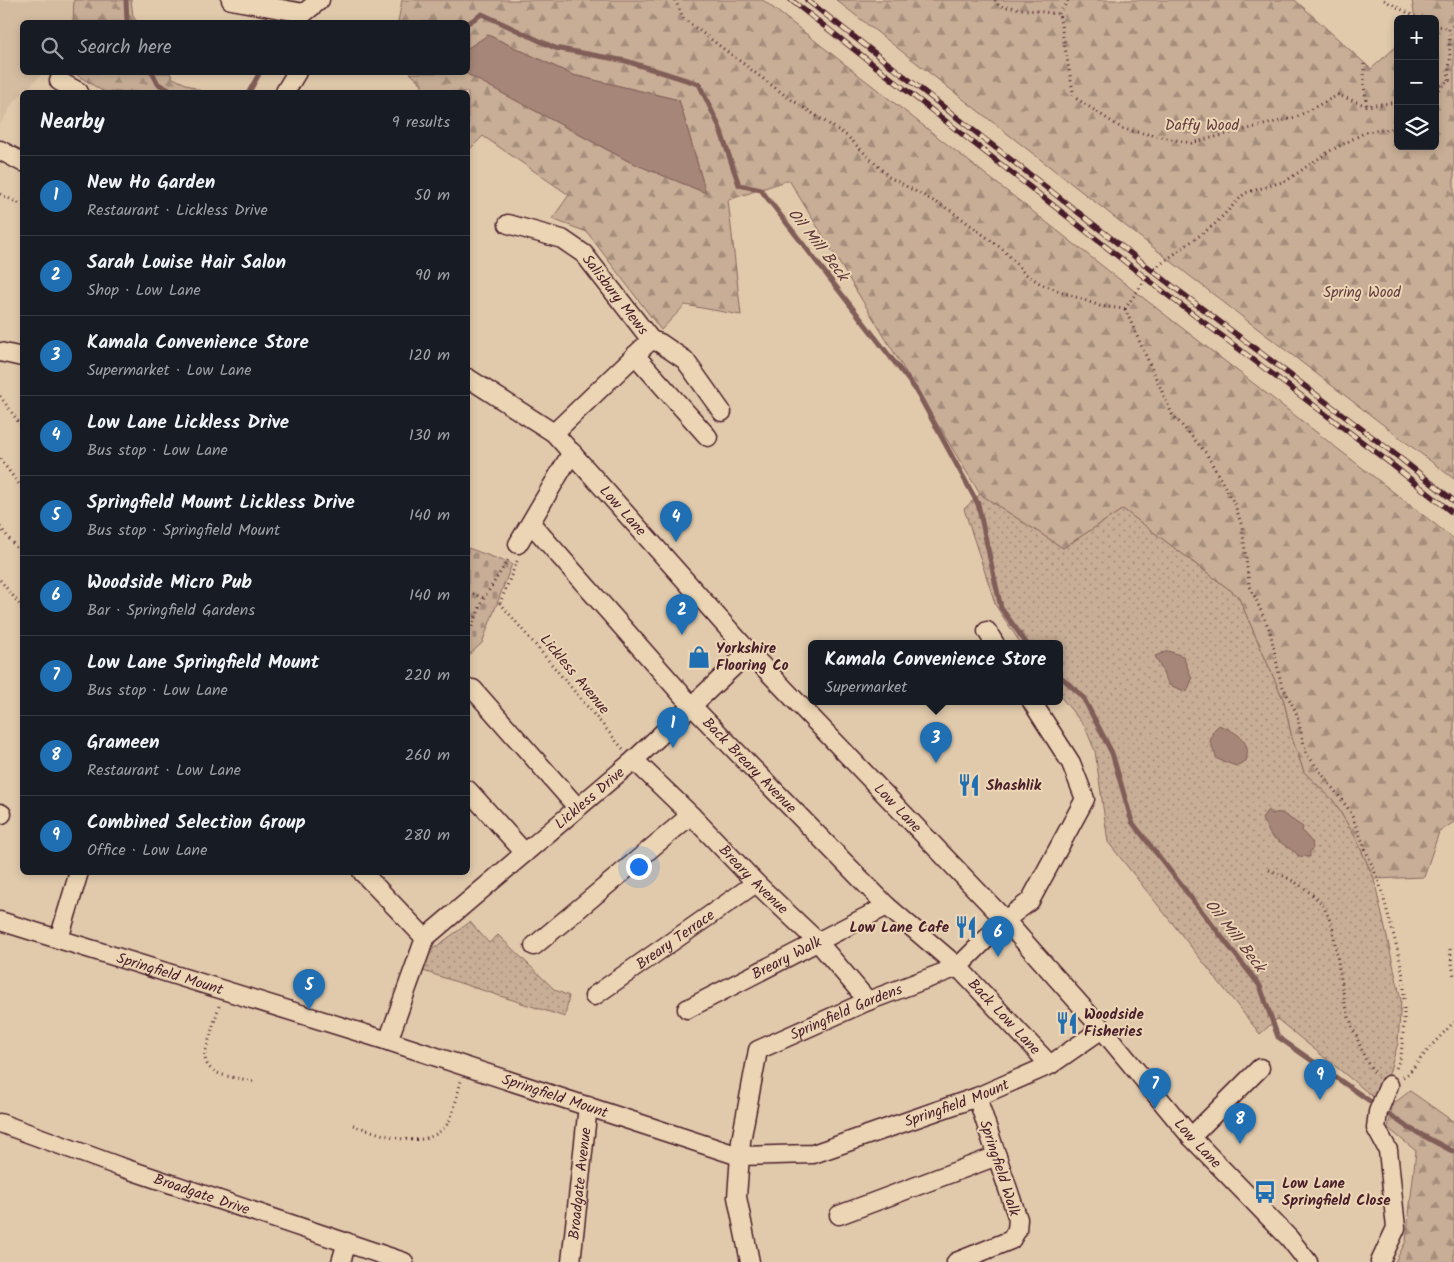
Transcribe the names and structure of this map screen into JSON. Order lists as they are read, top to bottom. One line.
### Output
{"streets":{"street":["Salisbury Mews","Low Lane","Back Breary Avenue","Lickless Drive","Breary Avenue","Breary Terrace","Breary Walk","Springfield Mount","Springfield Gardens","Back Low Lane","Springfield Walk","Broadgate Avenue","Broadgate Drive"],"path":["Lickless Avenue"]},"crossings":[["Salisbury Mews","Low Lane"],["Low Lane","Lickless Drive"],["Low Lane","Springfield Mount"],["Low Lane","Springfield Gardens"],["Lickless Avenue","Lickless Drive"],["Lickless Avenue","Breary Avenue"],["Back Breary Avenue","Lickless Drive"],["Back Breary Avenue","Breary Walk"],["Back Breary Avenue","Springfield Gardens"],["Back Breary Avenue","Back Low Lane"],["Lickless Drive","Breary Avenue"],["Breary Avenue","Breary Terrace"],["Breary Avenue","Breary Walk"],["Breary Avenue","Springfield Gardens"],["Springfield Mount","Springfield Gardens"],["Springfield Mount","Back Low Lane"],["Springfield Mount","Springfield Walk"],["Springfield Mount","Broadgate Avenue"],["Springfield Gardens","Back Low Lane"]],"water":["Oil Mill Beck"],"parks":["Daffy Wood","Spring Wood"],"places":{"shop":["Yorkshire Flooring Co"],"restaurant":["Shashlik","Low Lane Cafe","Woodside Fisheries"],"bus stop":["Low Lane Springfield Close"]},"page":{"map_buttons":["+","−"],"search":"Search here","heading":["Nearby","9 results"],"list":[{"mark":"1","name":"New Ho Garden","note":"Restaurant · Lickless Drive","value":"50 m"},{"mark":"2","name":"Sarah Louise Hair Salon","note":"Shop · Low Lane","value":"90 m"},{"mark":"3","name":"Kamala Convenience Store","note":"Supermarket · Low Lane","value":"120 m"},{"mark":"4","name":"Low Lane Lickless Drive","note":"Bus stop · Low Lane","value":"130 m"},{"mark":"5","name":"Springfield Mount Lickless Drive","note":"Bus stop · Springfield Mount","value":"140 m"},{"mark":"6","name":"Woodside Micro Pub","note":"Bar · Springfield Gardens","value":"140 m"},{"mark":"7","name":"Low Lane Springfield Mount","note":"Bus stop · Low Lane","value":"220 m"},{"mark":"8","name":"Grameen","note":"Restaurant · Low Lane","value":"260 m"},{"mark":"9","name":"Combined Selection Group","note":"Office · Low Lane","value":"280 m"}],"pins":["4","2","1","3","6","5","9","7","8"],"popup":["Kamala Convenience Store","Supermarket"]}}
